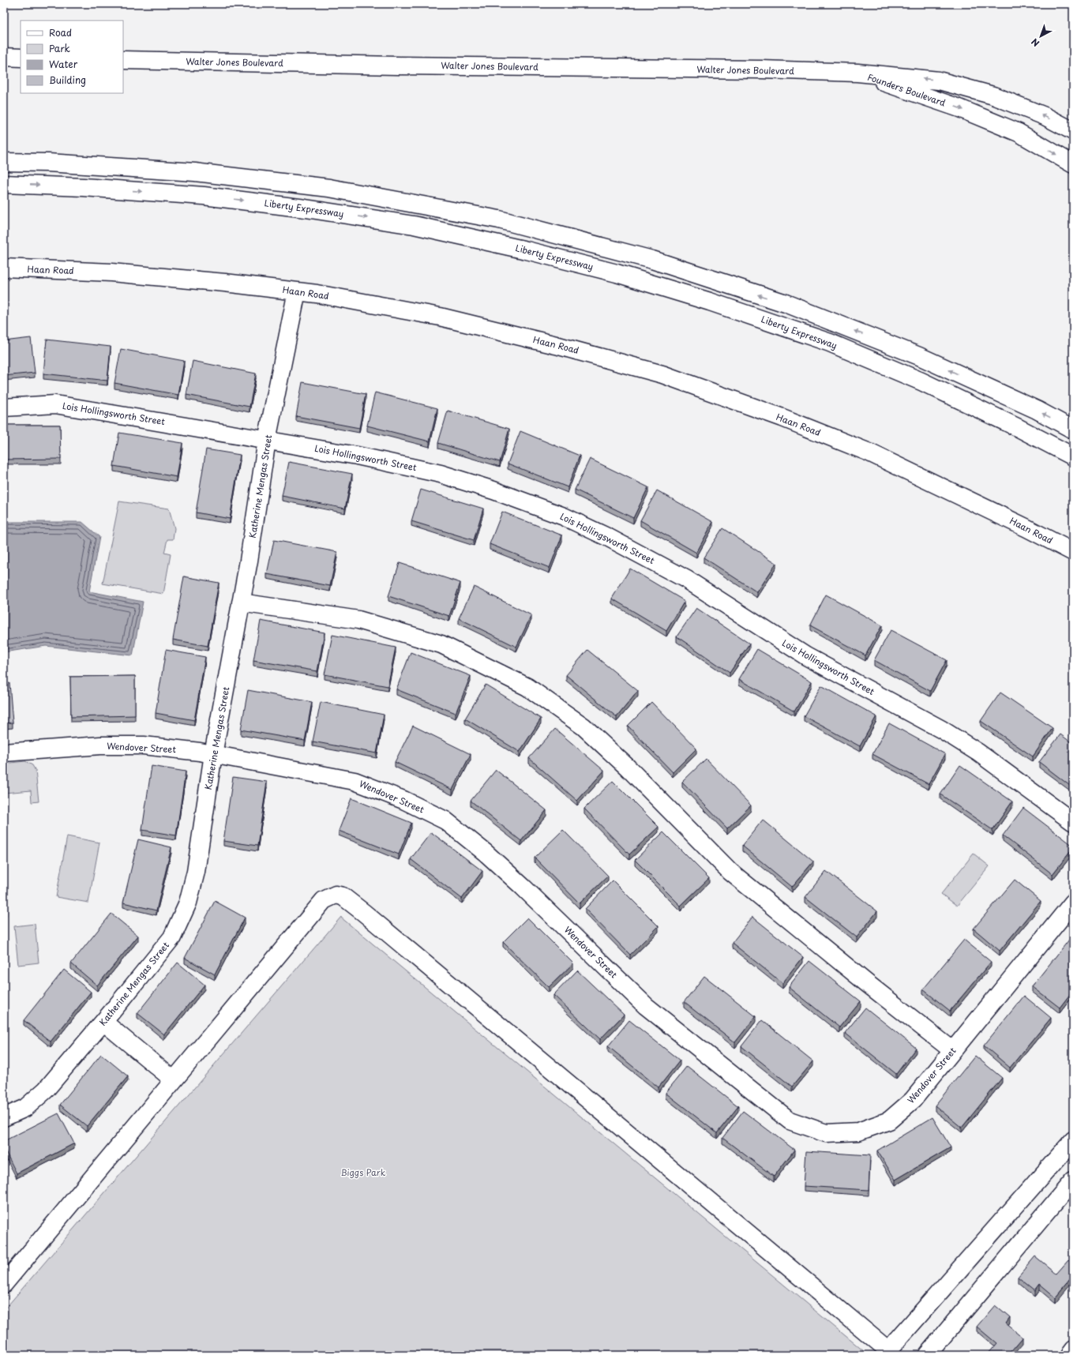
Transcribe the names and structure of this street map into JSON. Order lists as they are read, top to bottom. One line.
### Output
{"streets":{"main road":["Walter Jones Boulevard","Founders Boulevard","Liberty Expressway","Haan Road","Lois Hollingsworth Street","Katherine Mengas Street","Wendover Street"]},"crossings":[["Walter Jones Boulevard","Founders Boulevard"],["Haan Road","Katherine Mengas Street"],["Lois Hollingsworth Street","Katherine Mengas Street"],["Katherine Mengas Street","Wendover Street"]],"parks":["Biggs Park"],"legend":["Road","Park","Water","Building"],"north":"bottom left"}
